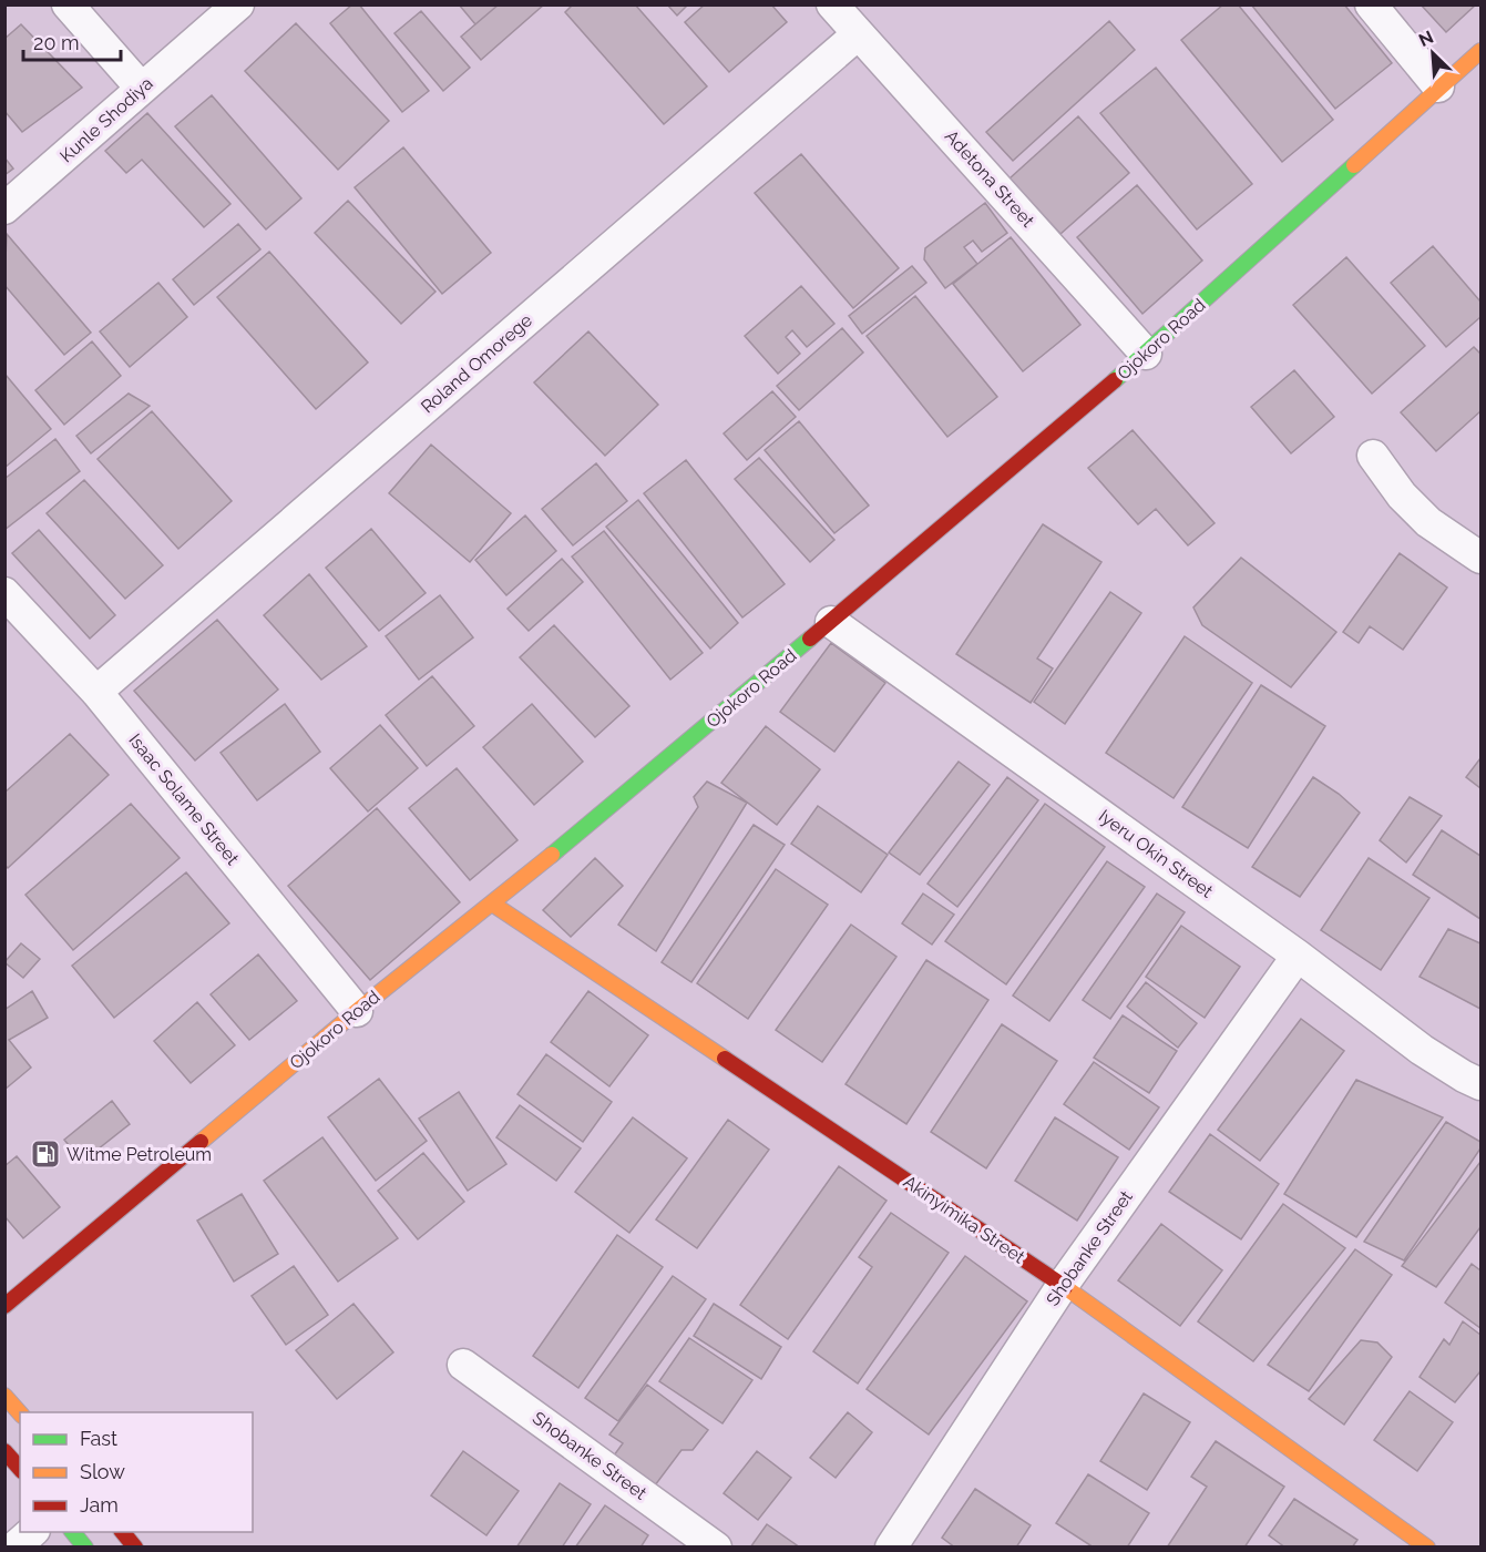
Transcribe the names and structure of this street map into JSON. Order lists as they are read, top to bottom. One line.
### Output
{"streets":{"street":["Kunle Shodiya","Adetona Street","Ojokoro Road","Roland Omorege","Isaac Solame Street","Iyeru Okin Street","Akinyimika Street","Shobanke Street"]},"crossings":[["Adetona Street","Ojokoro Road"],["Adetona Street","Roland Omorege"],["Ojokoro Road","Isaac Solame Street"],["Ojokoro Road","Iyeru Okin Street"],["Ojokoro Road","Akinyimika Street"],["Roland Omorege","Isaac Solame Street"],["Iyeru Okin Street","Shobanke Street"],["Akinyimika Street","Shobanke Street"]],"places":{"fuel station":["Witme Petroleum"]},"legend":["Fast","Slow","Jam"],"scale_bar":"20 m","north":"top left"}
